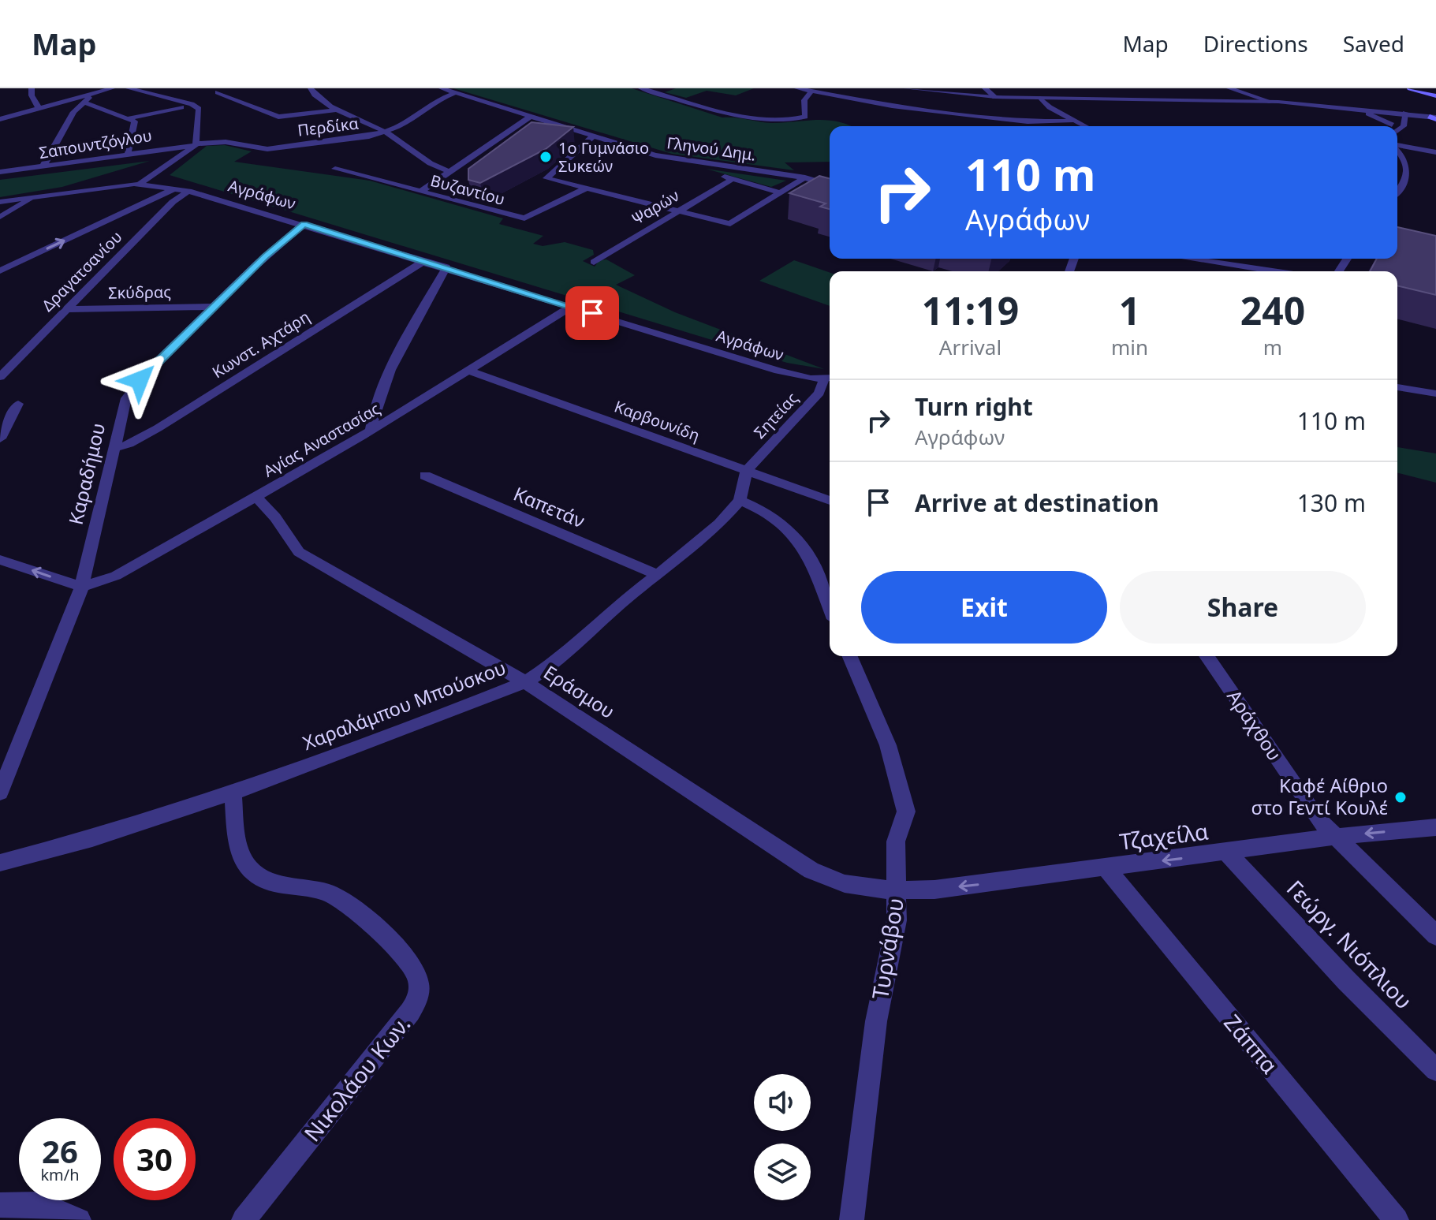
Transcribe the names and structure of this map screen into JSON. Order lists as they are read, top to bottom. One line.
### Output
{"streets":{"street":["Περδίκα","Σαπουντζόγλου","Γληνού Δημ.","Βυζαντίου","Αγράφων","Ψαρών","Δραγατσανίου","Σκύδρας","Κωνστ. Αχτάρη","Σητείας","Καρβουνίδη","Αγίας Αναστασίας","Καραδήμου","Καπετάν","Εράσμου","Χαραλάμπου Μπούσκου","Αράχθου","Τζαχείλα","Γεώργ. Νιόπλιου","Τυρνάβου","Ζάππα","Νικολάου Κων."]},"crossings":[["Περδίκα","Σαπουντζόγλου"],["Περδίκα","Γληνού Δημ."],["Αγράφων","Δραγατσανίου"],["Αγράφων","Κωνστ. Αχτάρη"],["Αγράφων","Σητείας"],["Αγράφων","Αγίας Αναστασίας"],["Αγράφων","Καραδήμου"],["Δραγατσανίου","Σκύδρας"],["Σκύδρας","Καραδήμου"],["Κωνστ. Αχτάρη","Καραδήμου"],["Σητείας","Καρβουνίδη"],["Σητείας","Χαραλάμπου Μπούσκου"],["Καρβουνίδη","Αγίας Αναστασίας"],["Καρβουνίδη","Χαραλάμπου Μπούσκου"],["Αγίας Αναστασίας","Καραδήμου"],["Αγίας Αναστασίας","Εράσμου"],["Καπετάν","Χαραλάμπου Μπούσκου"],["Εράσμου","Χαραλάμπου Μπούσκου"],["Εράσμου","Τζαχείλα"],["Εράσμου","Τυρνάβου"],["Χαραλάμπου Μπούσκου","Νικολάου Κων."],["Αράχθου","Τζαχείλα"],["Τζαχείλα","Γεώργ. Νιόπλιου"],["Τζαχείλα","Τυρνάβου"],["Τζαχείλα","Ζάππα"]],"one_way":["Τζαχείλα"],"places":["1ο Γυμνάσιο Συκεών","Καφέ Αίθριο στο Γεντί Κουλέ"],"page":{"header":"Map","nav":["Map","Directions","Saved"],"turn":["110 m","Αγράφων"],"eta":["11:19","Arrival","1","min","240","m"],"list":[{"name":"Turn right","note":"Αγράφων","value":"110 m"},{"name":"Arrive at destination","value":"130 m"}],"buttons":["Exit","Share"],"speed":"26 km/h","limit":"30"}}
